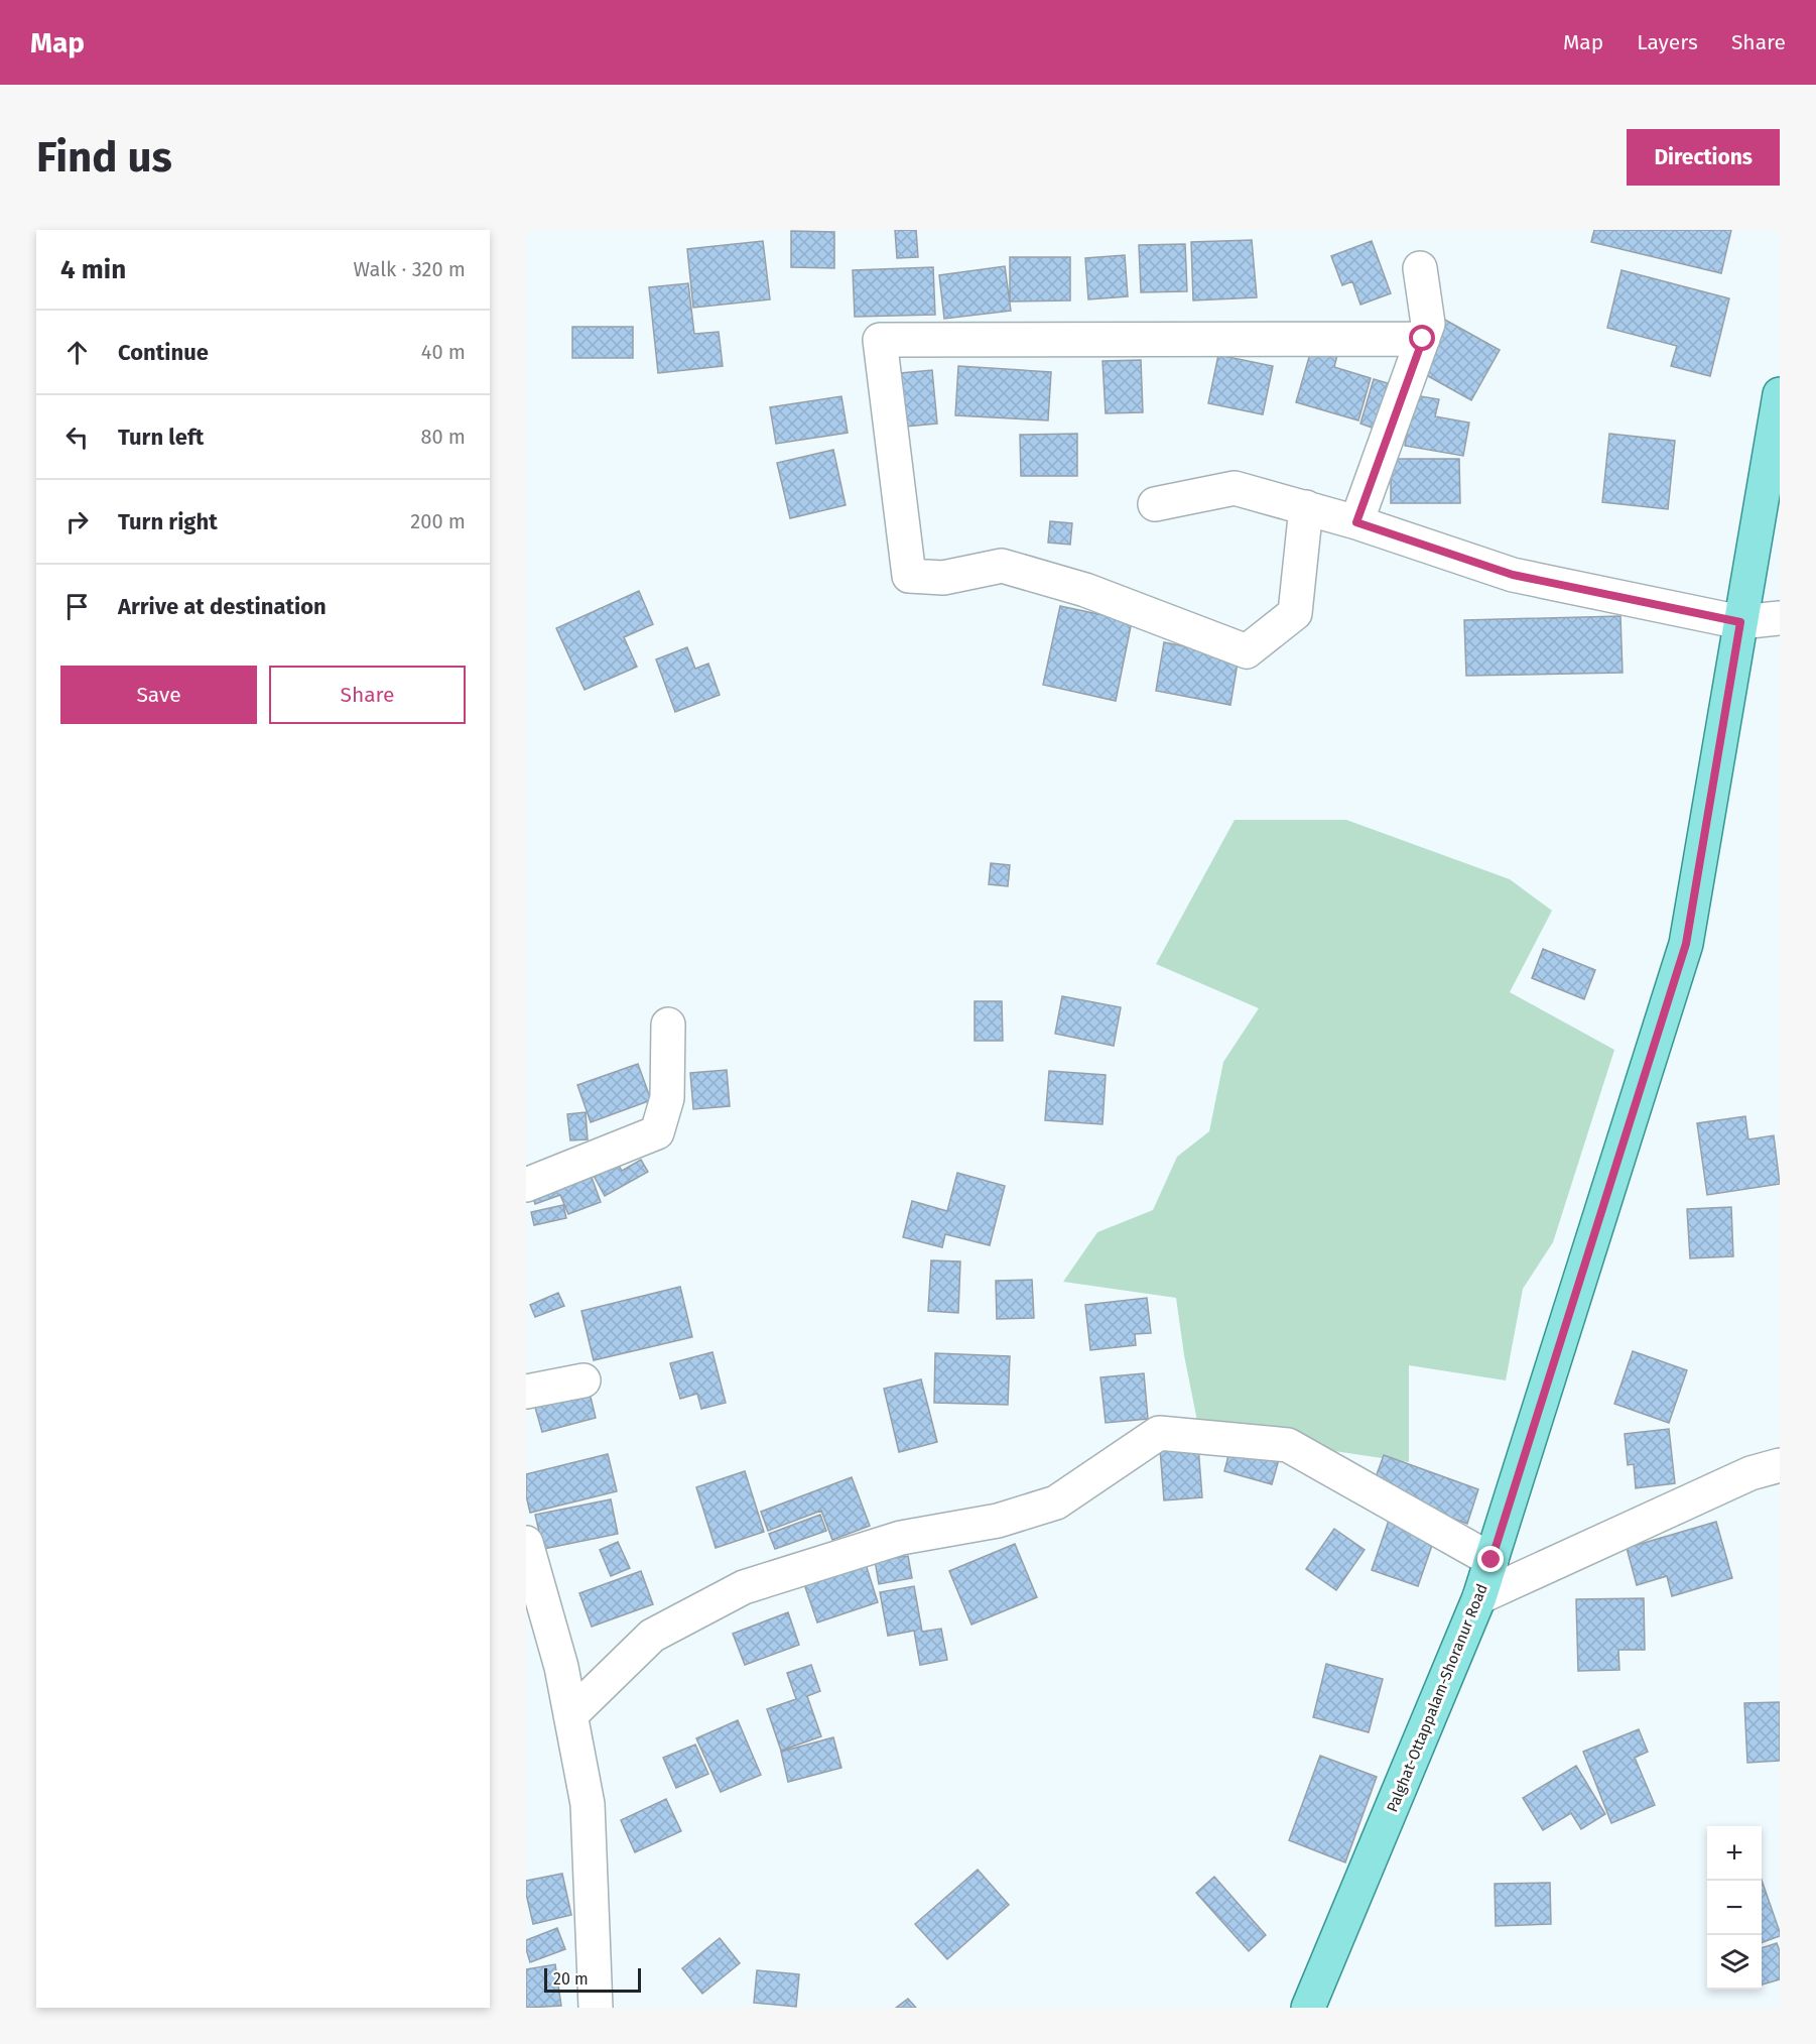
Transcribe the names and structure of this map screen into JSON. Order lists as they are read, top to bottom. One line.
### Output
{"streets":{"main road":["Palghat-Ottappalam-Shoranur Road"]},"scale_bar":"20 m","page":{"header":"Map","nav":["Map","Layers","Share"],"buttons":["Directions",["Save","Share"]],"title":"Find us","heading":["4 min","Walk · 320 m"],"list":[["Continue","40 m"],["Turn left","80 m"],["Turn right","200 m"],"Arrive at destination"],"map_buttons":["+","−"],"scale":"20 m"}}
